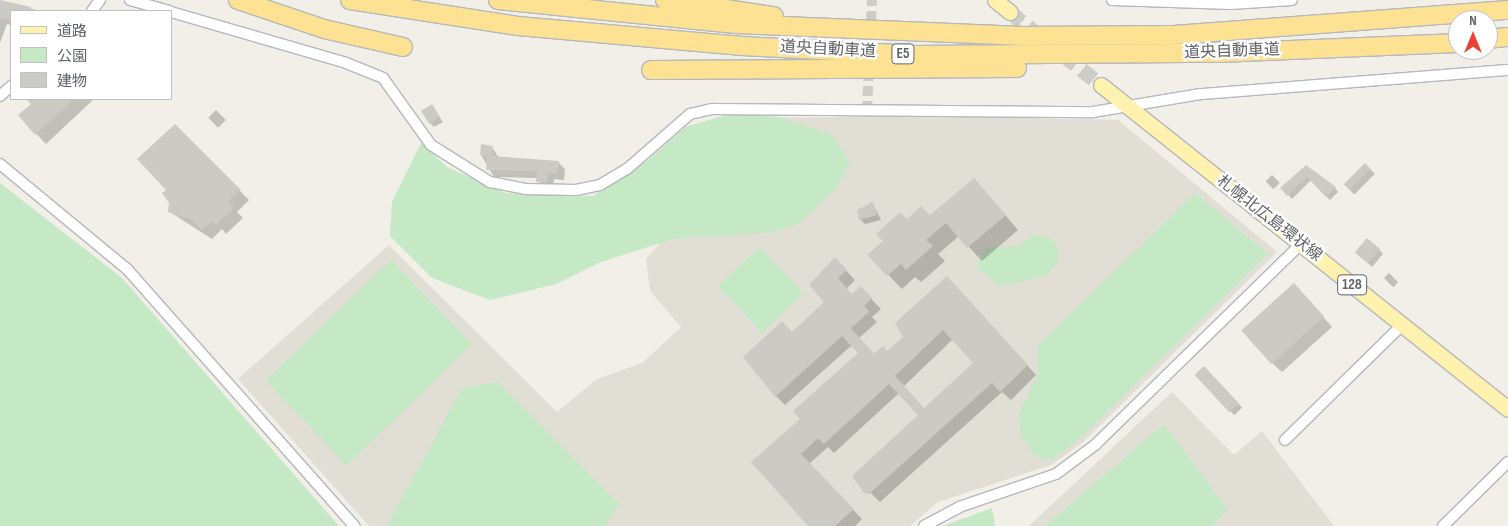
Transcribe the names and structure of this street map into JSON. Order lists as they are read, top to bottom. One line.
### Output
{"streets":{"highway":["道央自動車道","E5"],"main road":["札幌北広島環状線","128"]},"legend":["道路","公園","建物"],"north":"top"}
